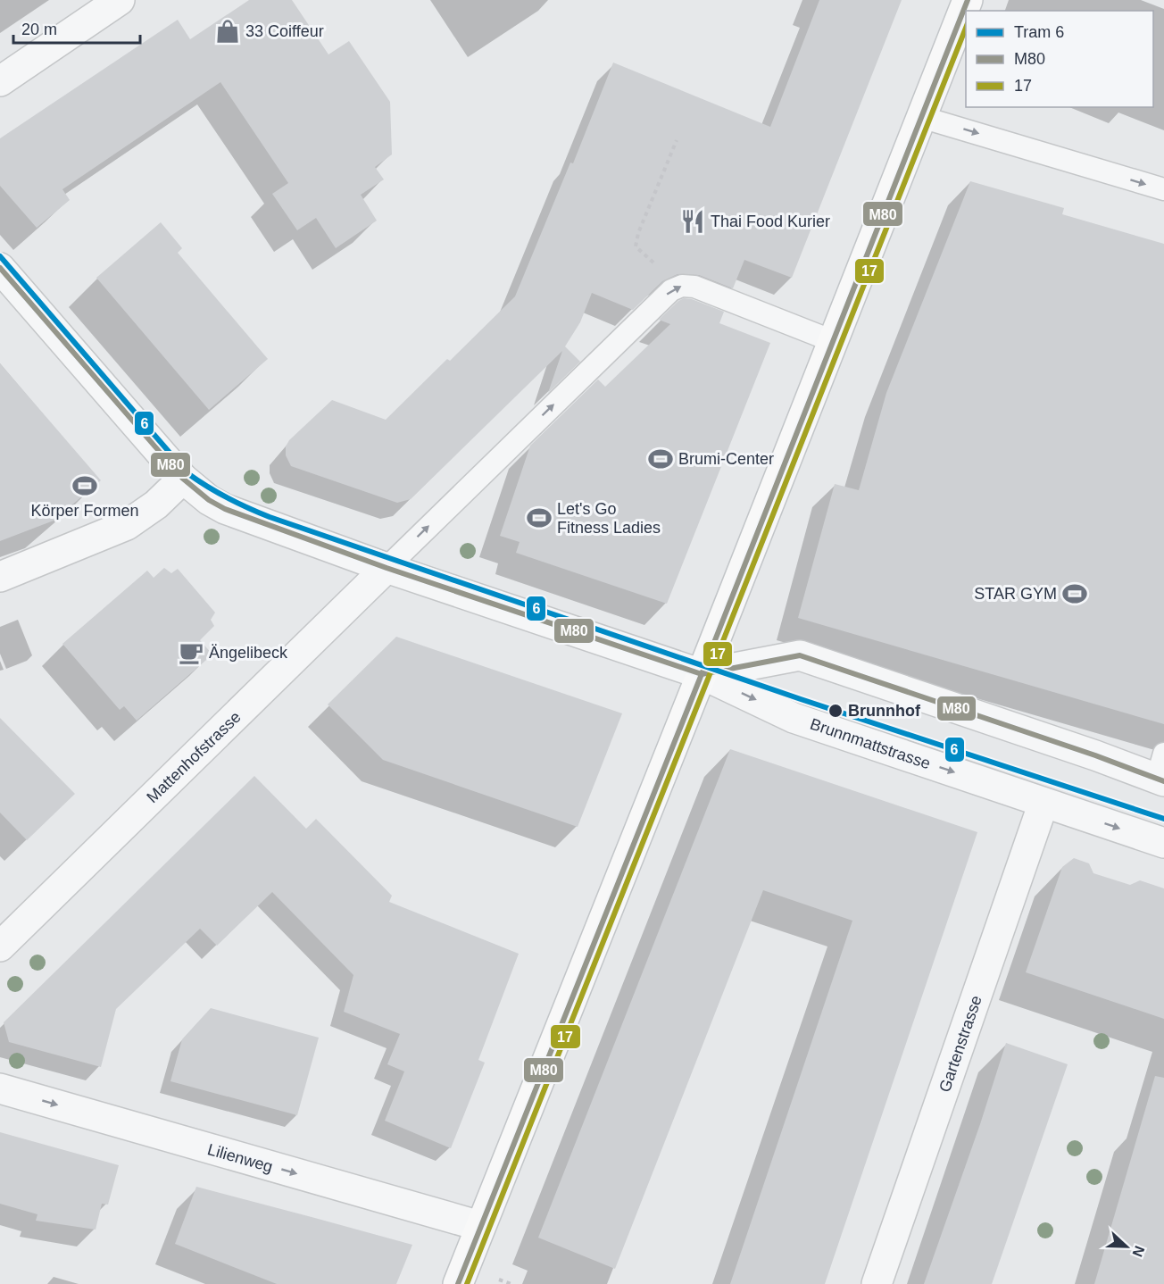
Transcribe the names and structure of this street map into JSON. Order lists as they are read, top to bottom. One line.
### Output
{"streets":{"street":["Brunnmattstrasse","Mattenhofstrasse","Gartenstrasse","Lilienweg"]},"crossings":[["Brunnmattstrasse","Mattenhofstrasse"],["Brunnmattstrasse","Gartenstrasse"]],"one_way":["Lilienweg"],"places":{"shop":["33 Coiffeur"],"restaurant":["Thai Food Kurier"],"sports":["Brumi-Center","Körper Formen","Let's Go Fitness Ladies","STAR GYM"],"cafe":["Ängelibeck"],"other":["Brunnhof"]},"lines":["transit line M80","transit line 17","tram line 6"],"legend":["Tram 6","M80","17"],"scale_bar":"20 m","north":"right"}
